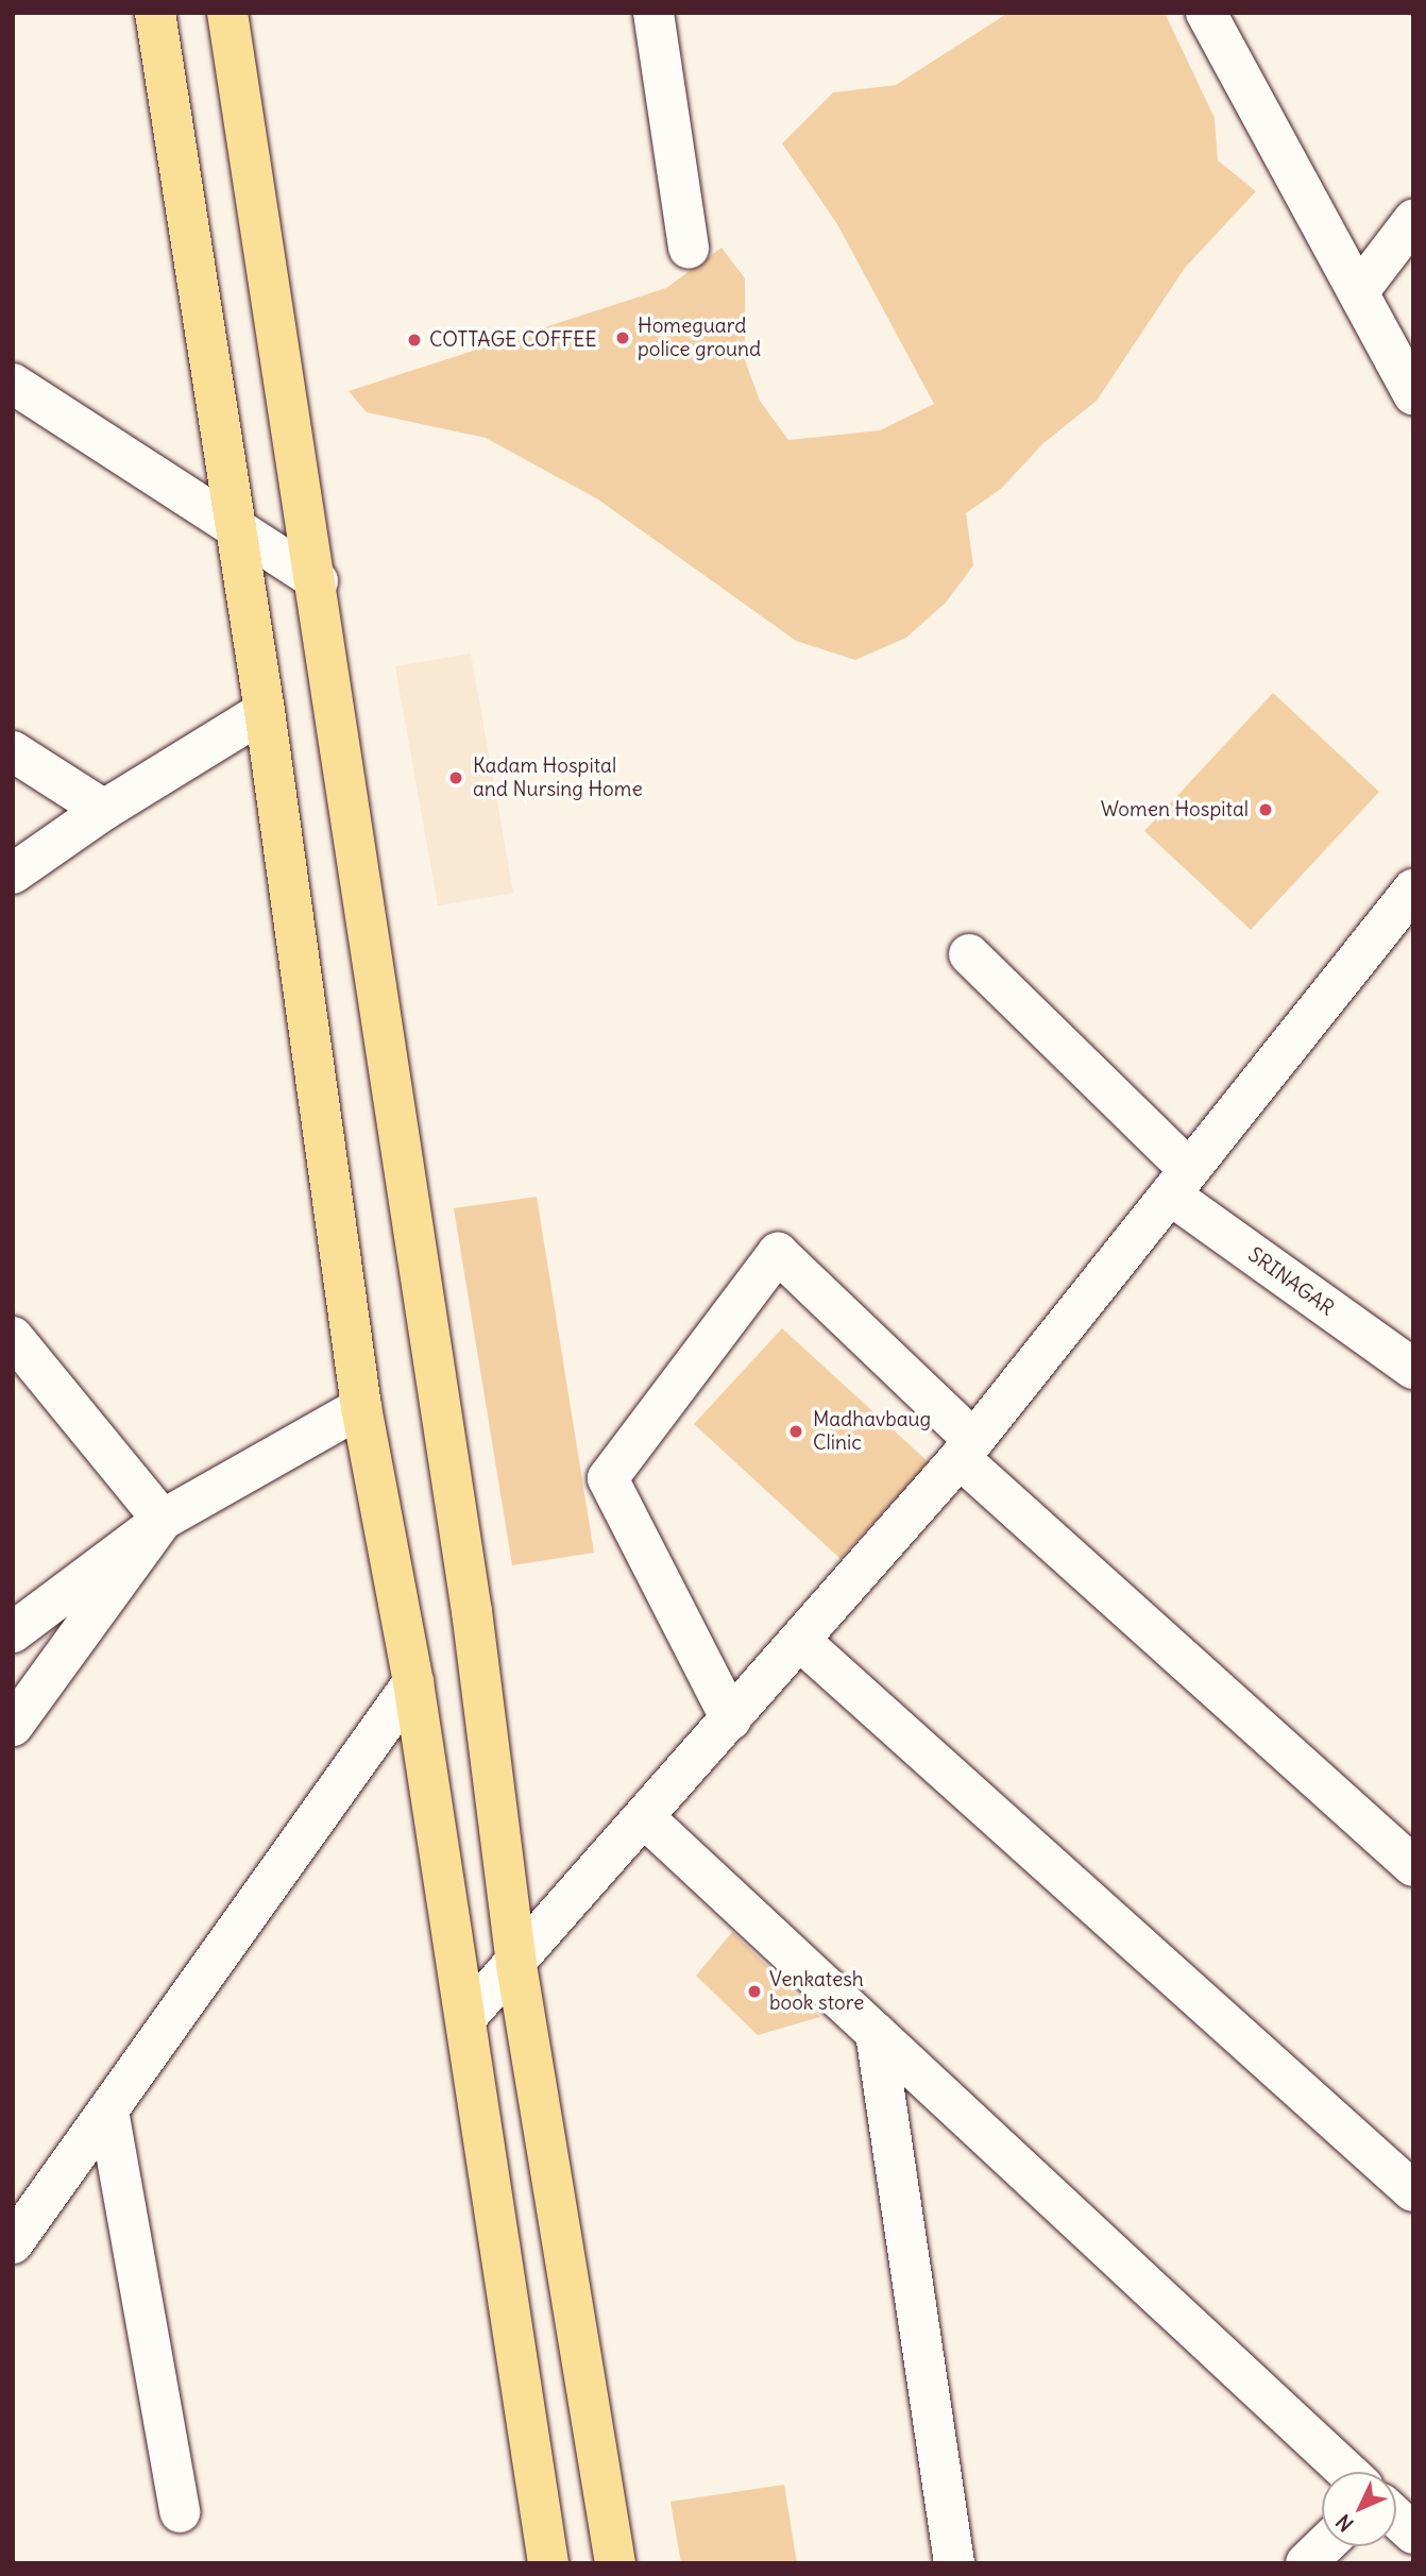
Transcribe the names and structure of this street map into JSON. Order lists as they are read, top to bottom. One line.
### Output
{"streets":{"street":["SRINAGAR"]},"places":["Homeguard police ground","COTTAGE COFFEE","Kadam Hospital and Nursing Home","Women Hospital","Madhavbaug Clinic","Venkatesh book store"],"north":"bottom left"}
